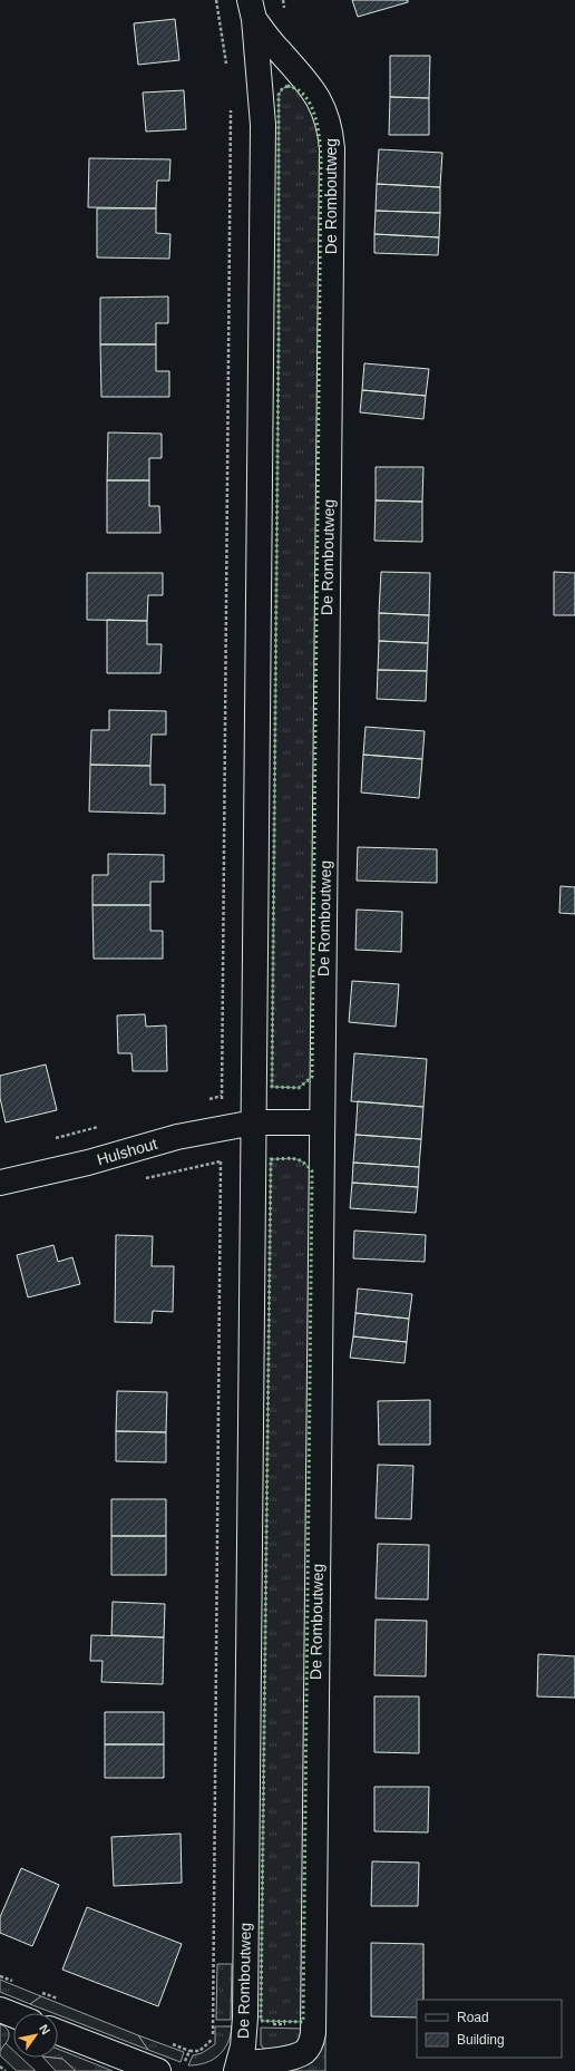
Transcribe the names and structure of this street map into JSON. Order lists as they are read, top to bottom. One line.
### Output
{"streets":{"street":["De Romboutweg","Hulshout"]},"crossings":[["De Romboutweg","Hulshout"]],"legend":["Road","Building"],"north":"top right"}
